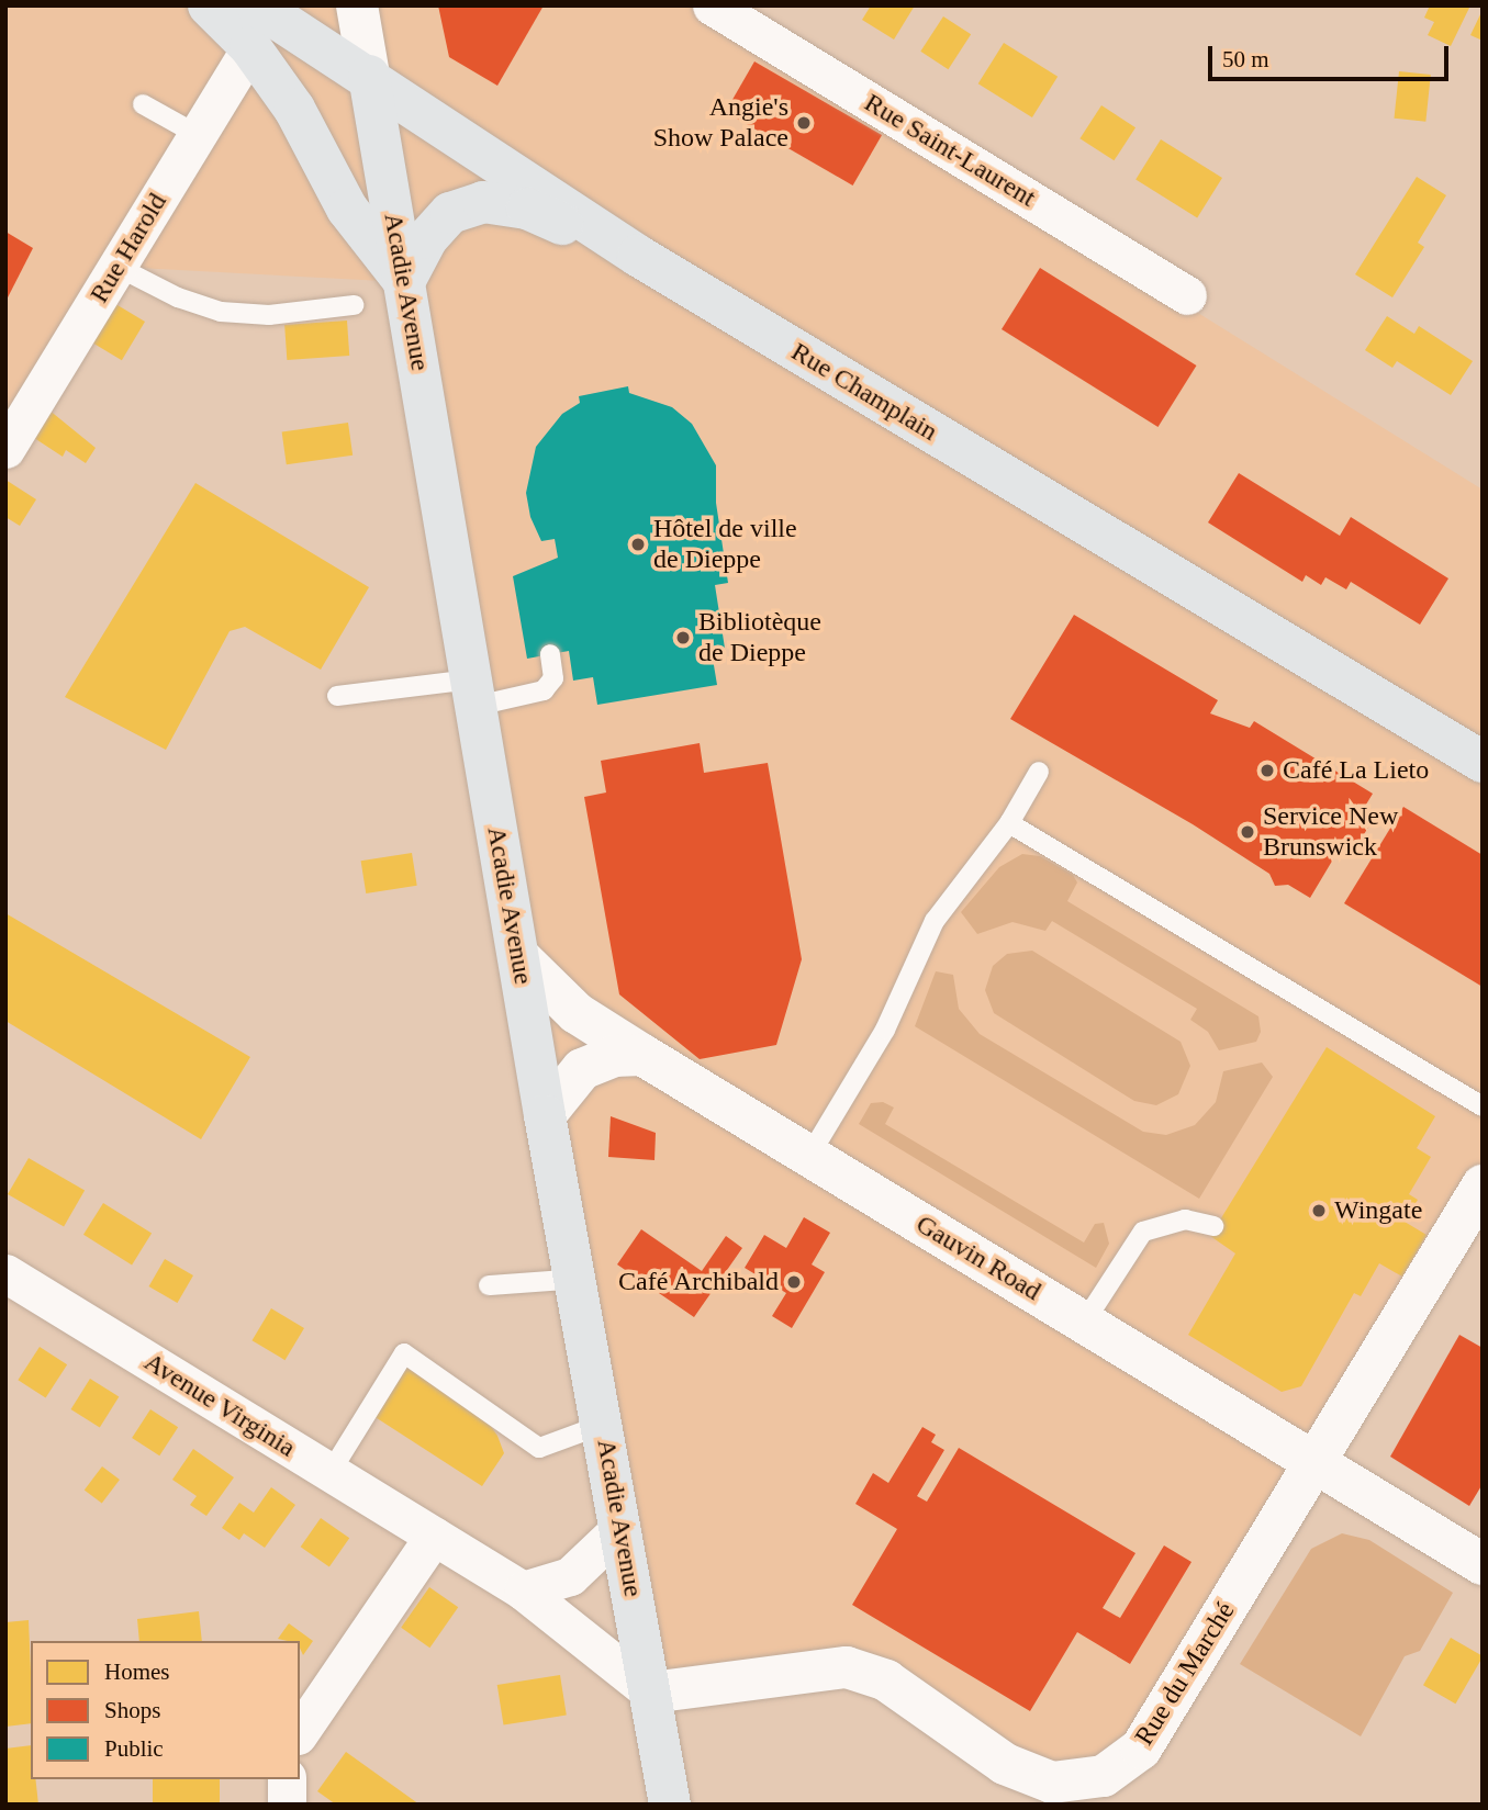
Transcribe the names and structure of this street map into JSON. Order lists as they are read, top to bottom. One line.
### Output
{"streets":{"main road":["Acadie Avenue","Rue Champlain"],"street":["Rue Saint-Laurent","Rue Harold","Gauvin Road","Avenue Virginia","Rue du Marché"]},"crossings":[["Acadie Avenue","Rue Champlain"],["Acadie Avenue","Gauvin Road"],["Acadie Avenue","Avenue Virginia"],["Acadie Avenue","Rue du Marché"],["Gauvin Road","Rue du Marché"],["Avenue Virginia","Rue du Marché"]],"places":["Angie's Show Palace","Hôtel de ville de Dieppe","Bibliotèque de Dieppe","Café La Lieto","Service New Brunswick","Wingate","Café Archibald"],"legend":["Homes","Shops","Public"],"scale_bar":"50 m"}
